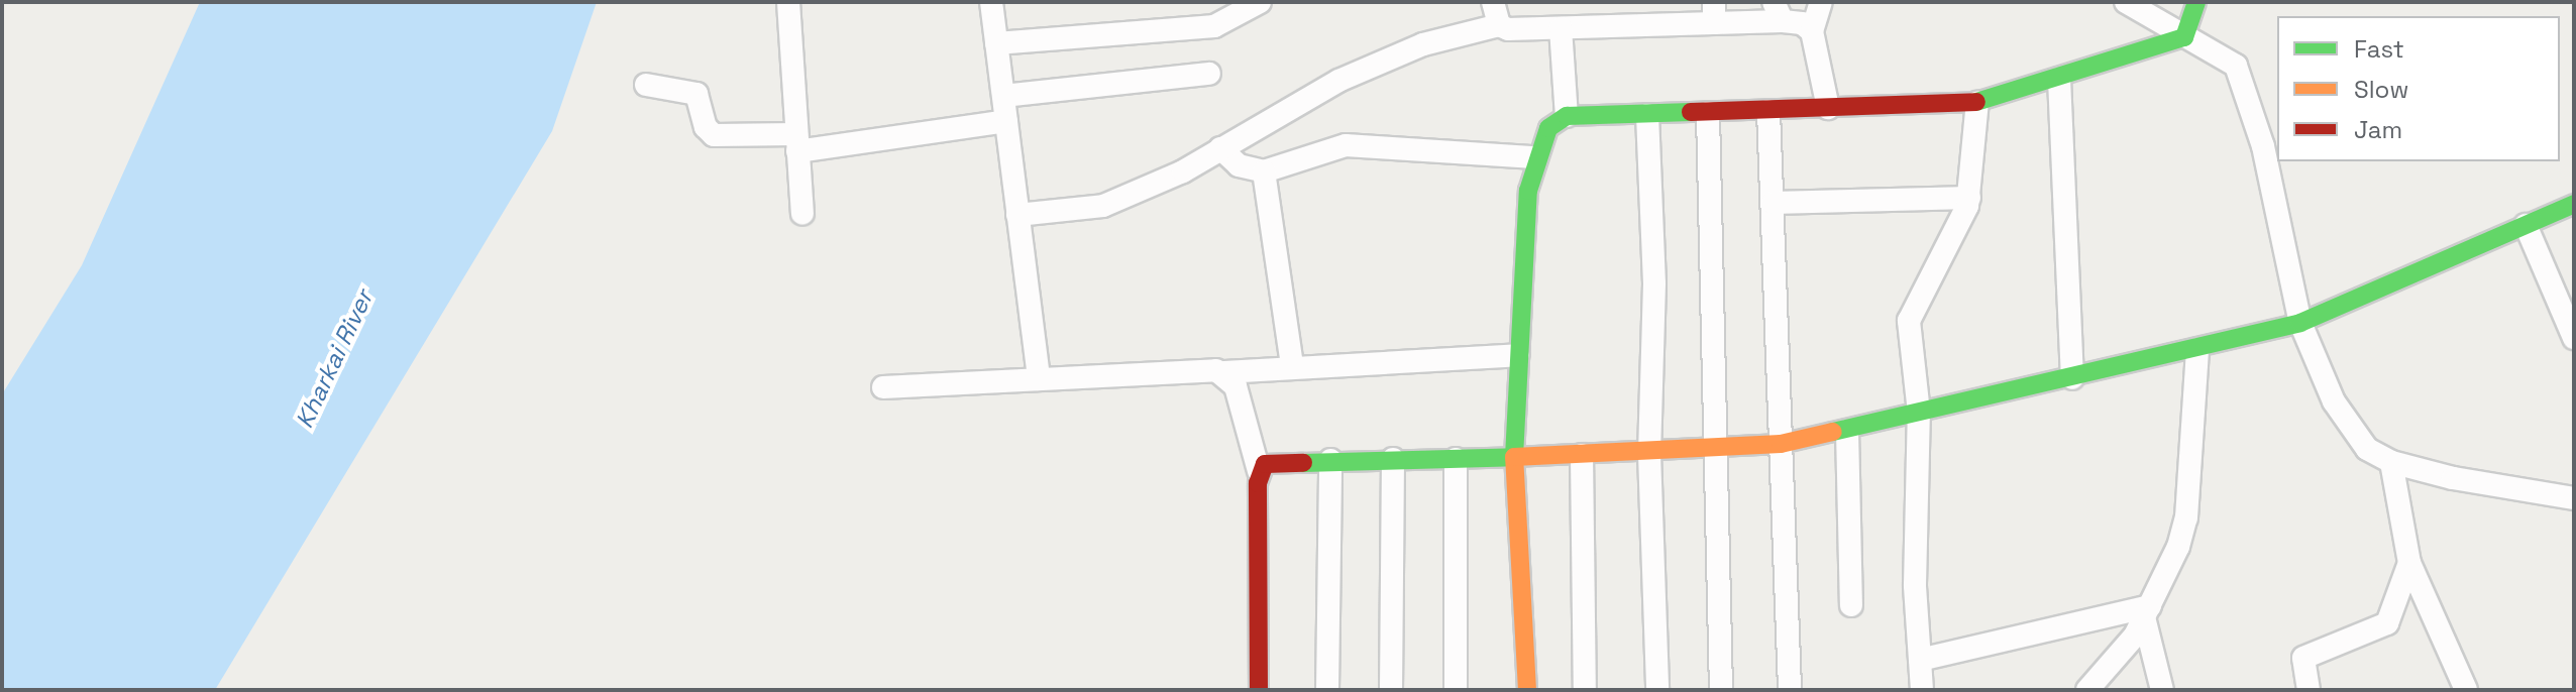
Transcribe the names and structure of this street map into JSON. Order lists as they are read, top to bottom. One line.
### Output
{"water":["Kharkai River"],"legend":["Fast","Slow","Jam"]}
